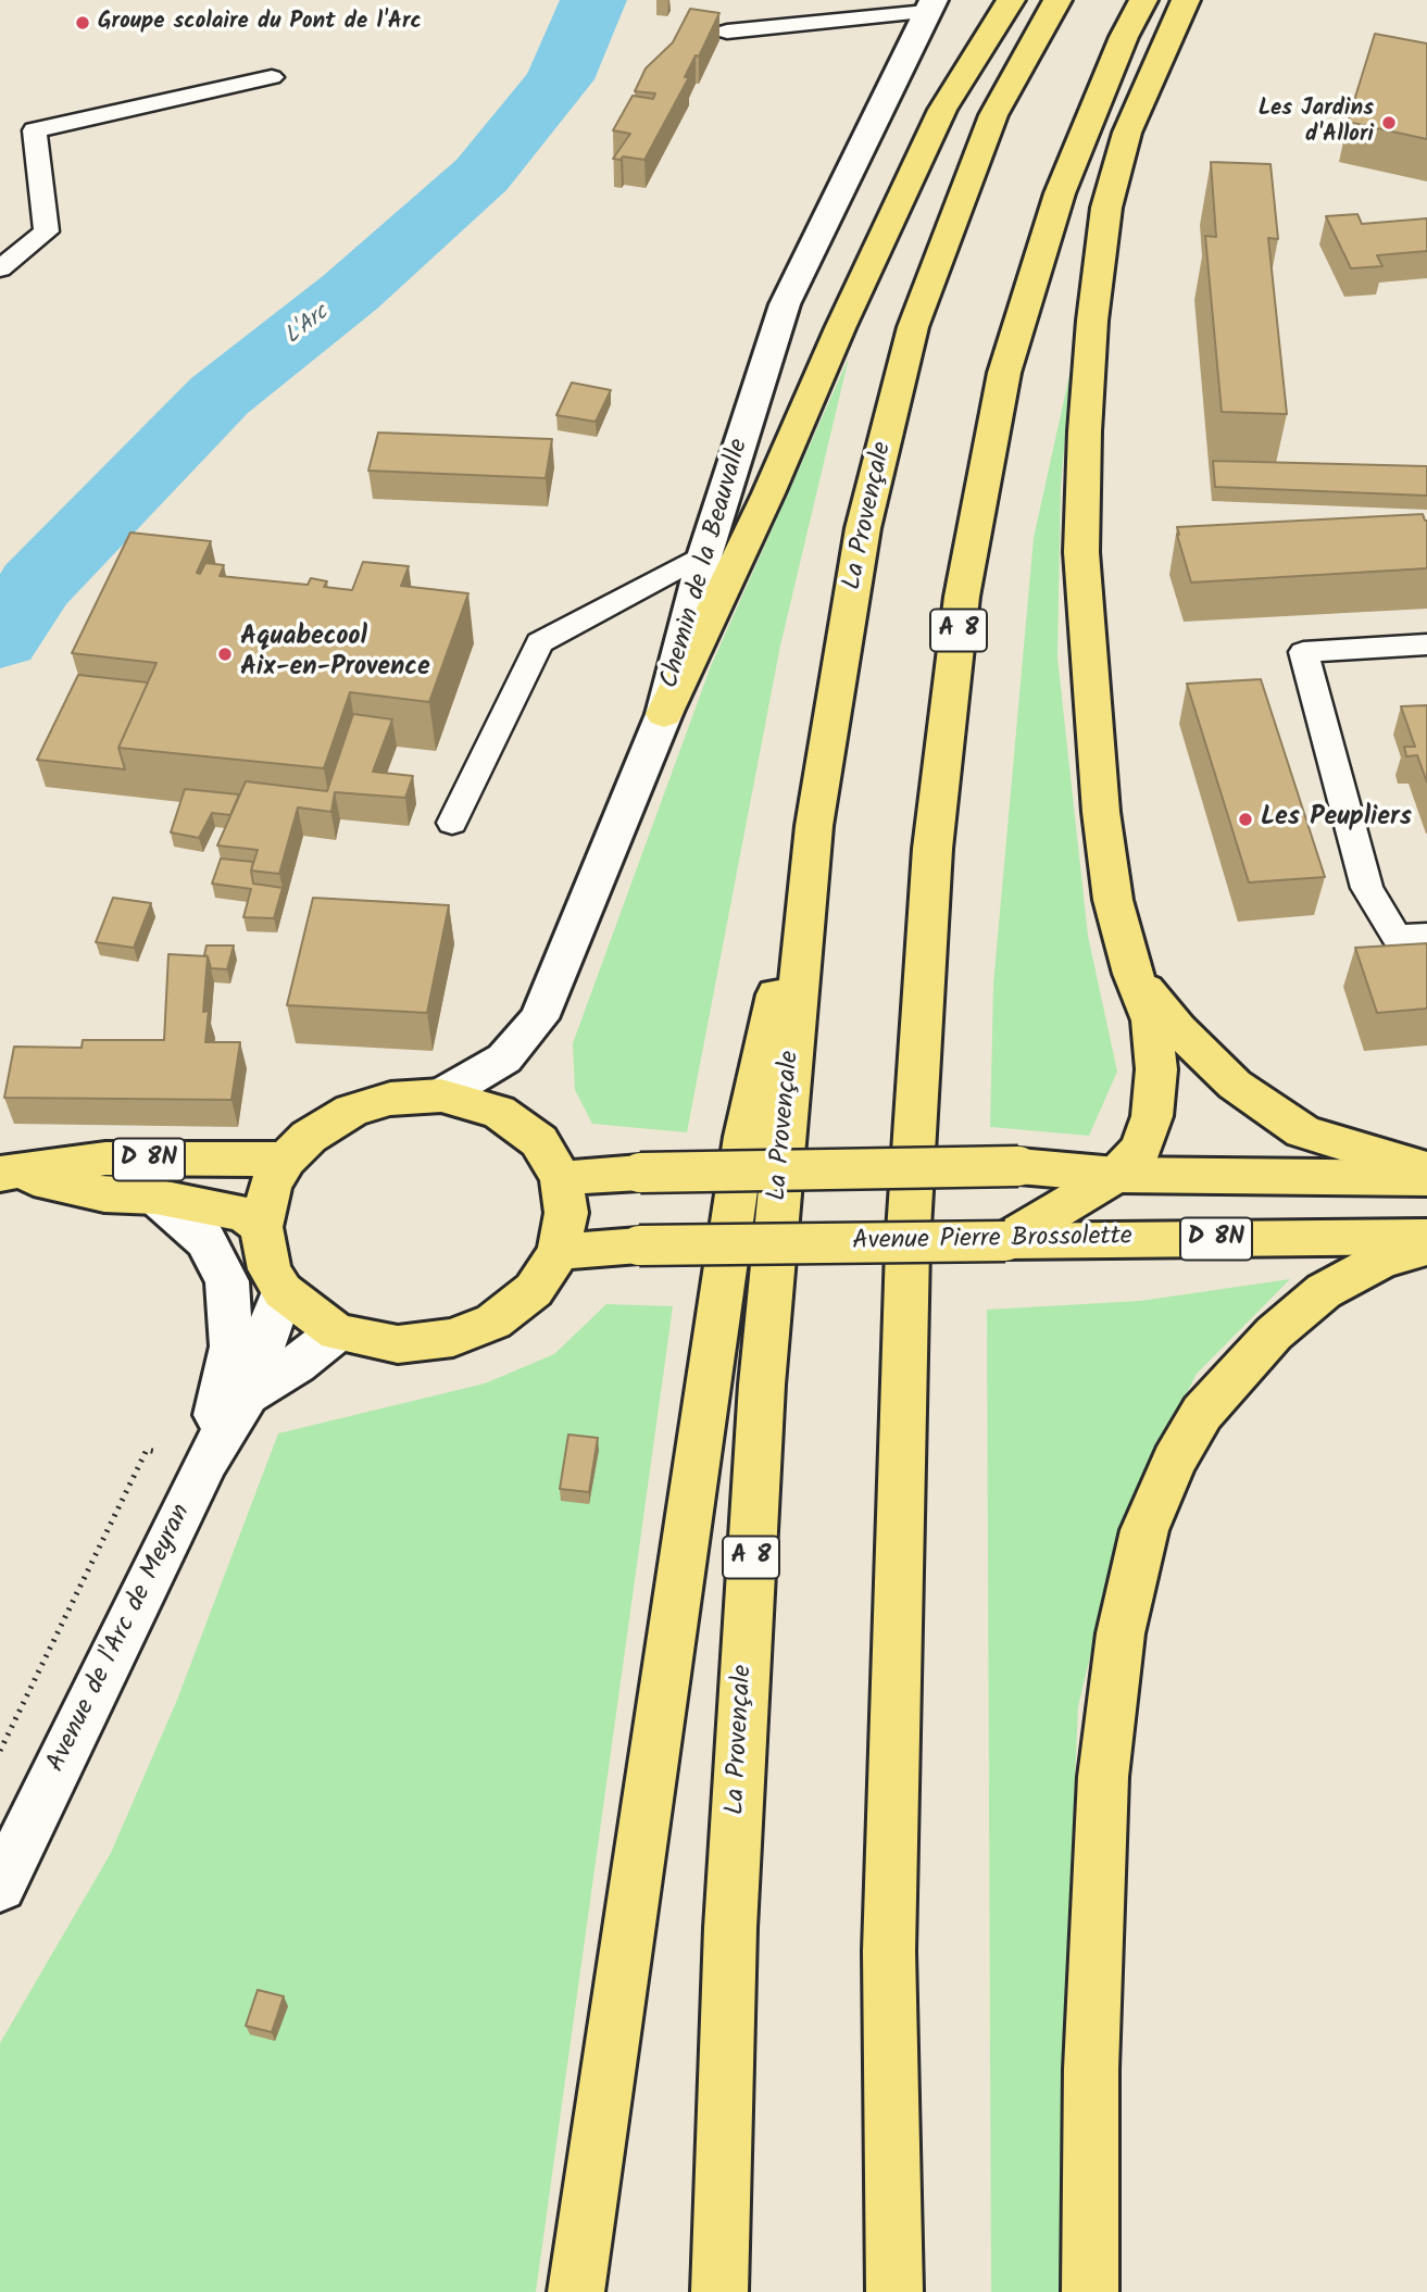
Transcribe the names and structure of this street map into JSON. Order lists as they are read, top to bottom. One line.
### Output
{"streets":{"main road":["La Provençale","Chemin de la Beauvalle","A 8","D 8N","Avenue Pierre Brossolette","Avenue de l'Arc de Meyran"]},"water":["L'Arc"],"places":["Groupe scolaire du Pont de l'Arc","Les Jardins d'Allori","Aquabecool Aix-en-Provence","Les Peupliers"]}
